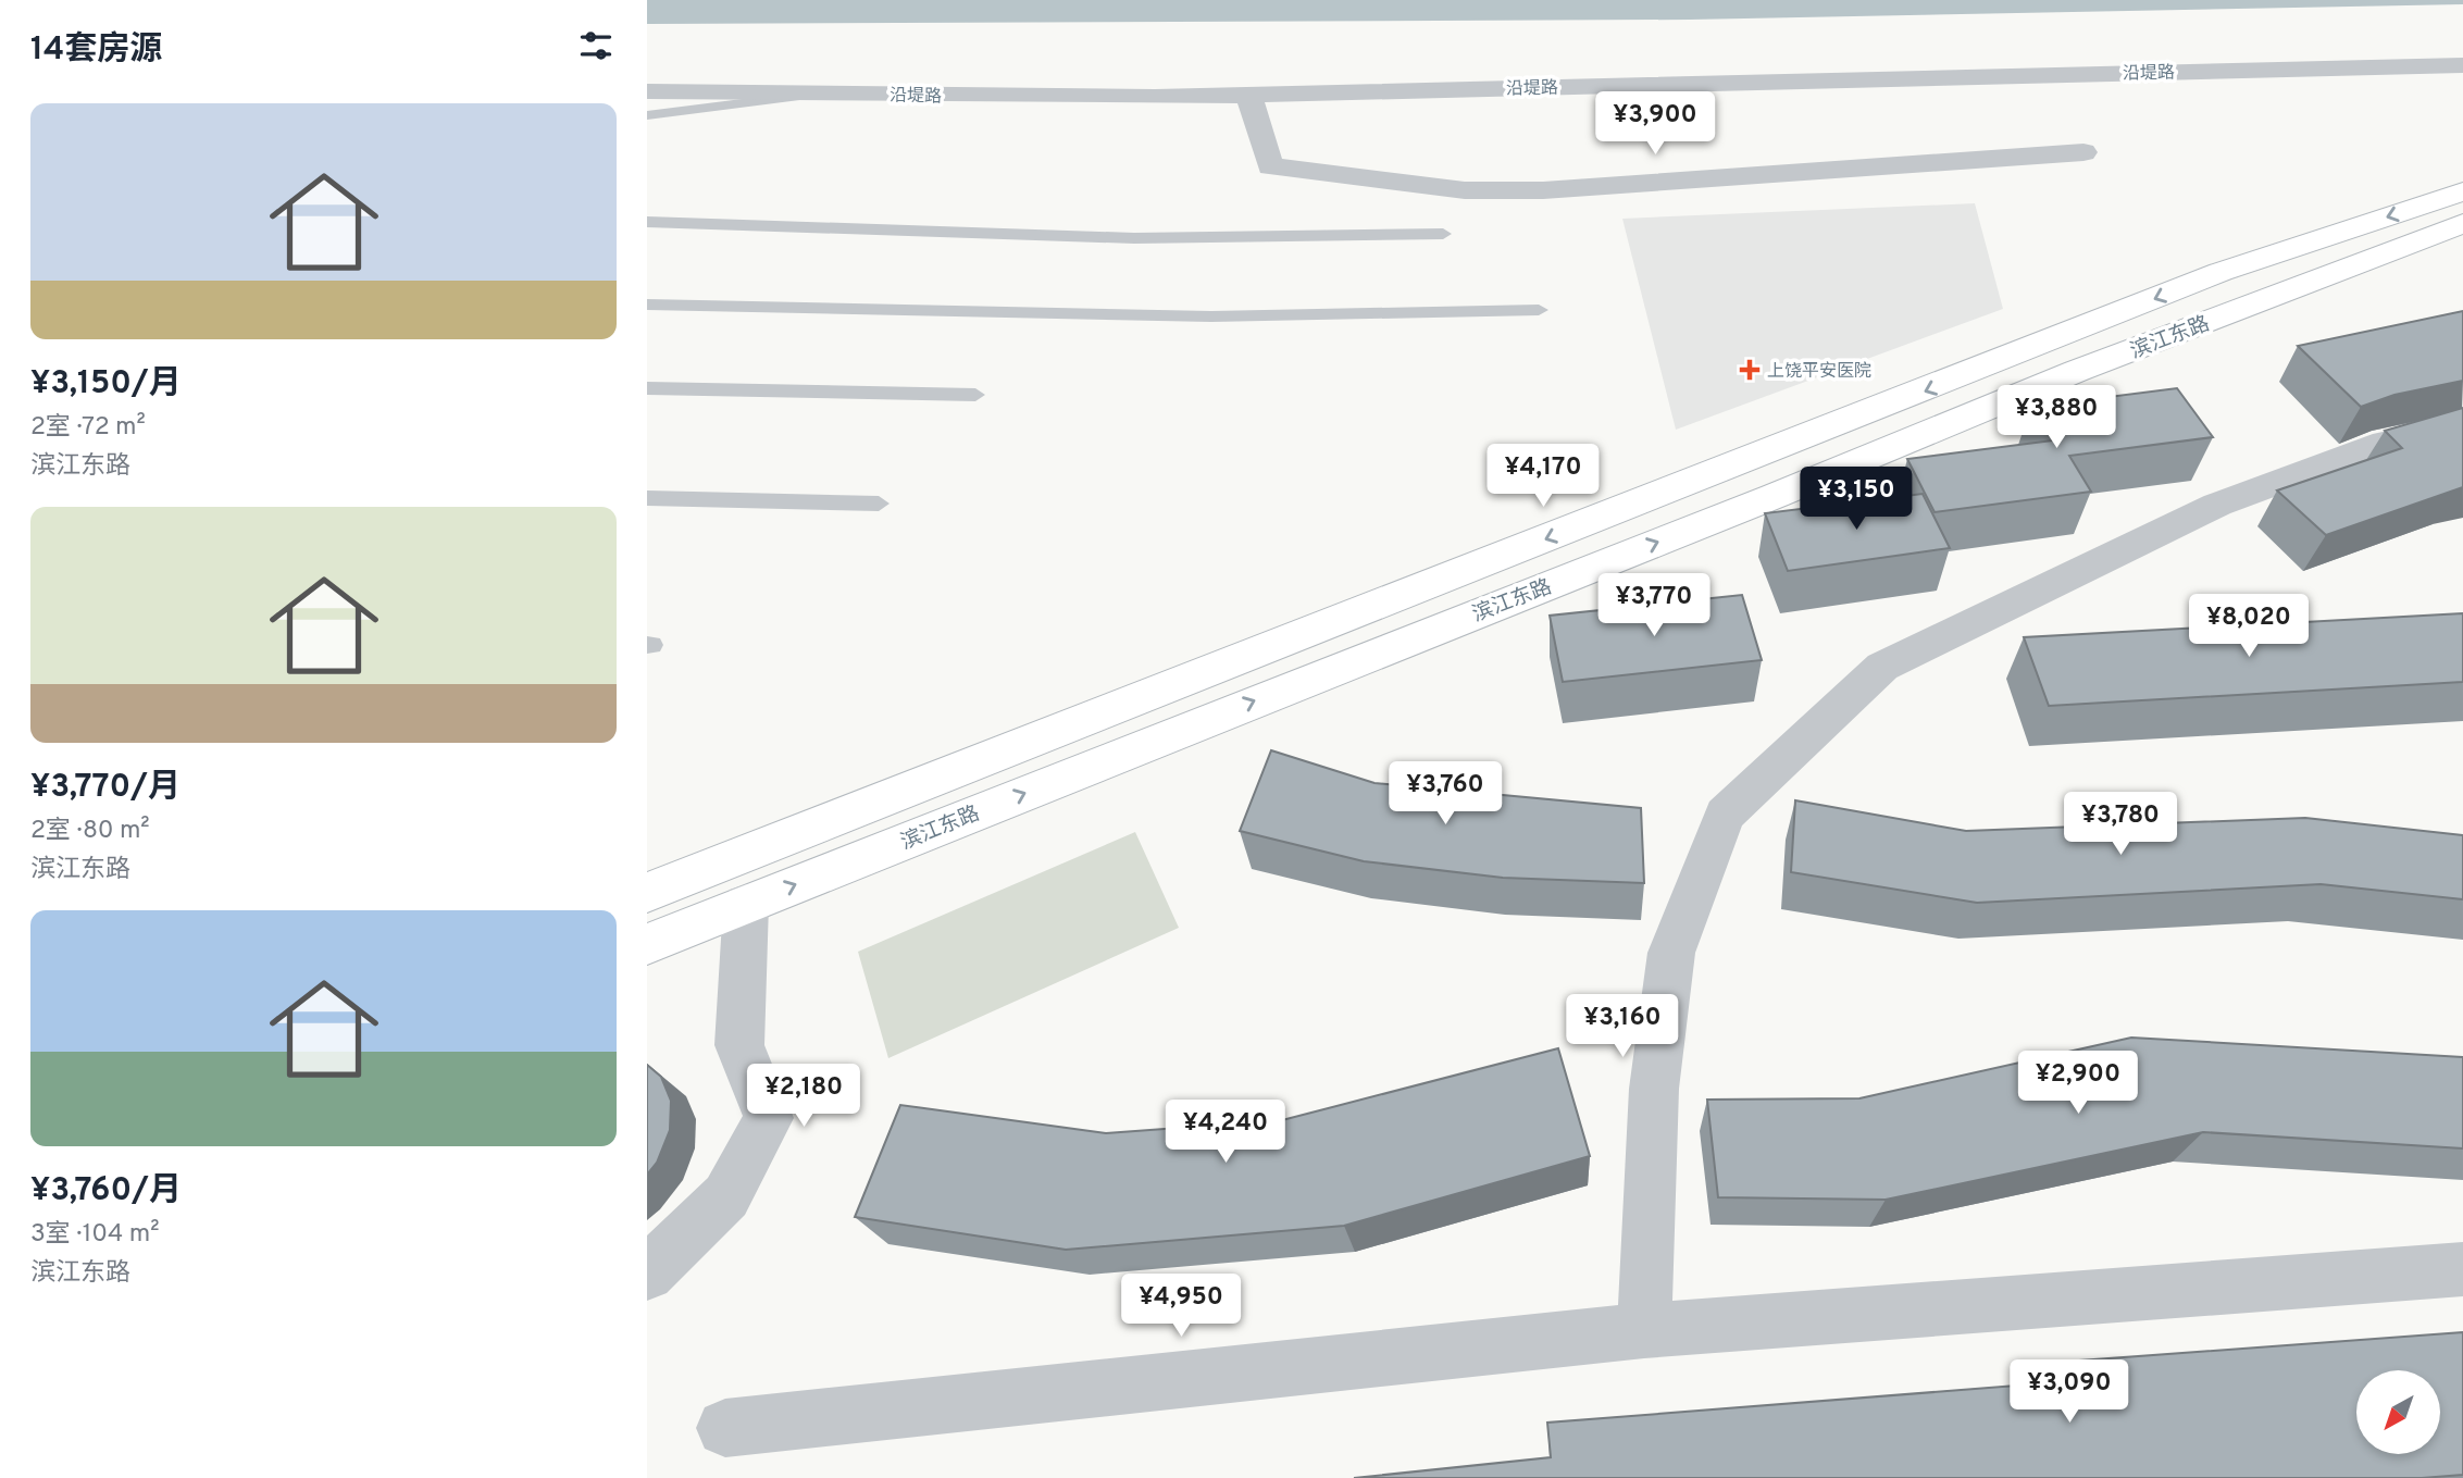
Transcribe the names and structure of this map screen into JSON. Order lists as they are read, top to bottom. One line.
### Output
{"streets":{"main road":["滨江东路"],"street":["沿堤路"]},"places":{"health":["上饶平安医院"]},"north":"bottom left","page":{"heading":"14套房源","list":[{"name":"¥3,150/月","note":"2室 · 72 m² · 滨江东路"},{"name":"¥3,770/月","note":"2室 · 80 m² · 滨江东路"},{"name":"¥3,760/月","note":"3室 · 104 m² · 滨江东路"}],"price":["¥3,900","¥3,880","¥4,170","¥3,150","¥3,770","¥8,020","¥3,760","¥3,780","¥3,160","¥2,900","¥2,180","¥4,240","¥4,950","¥3,090"]}}
